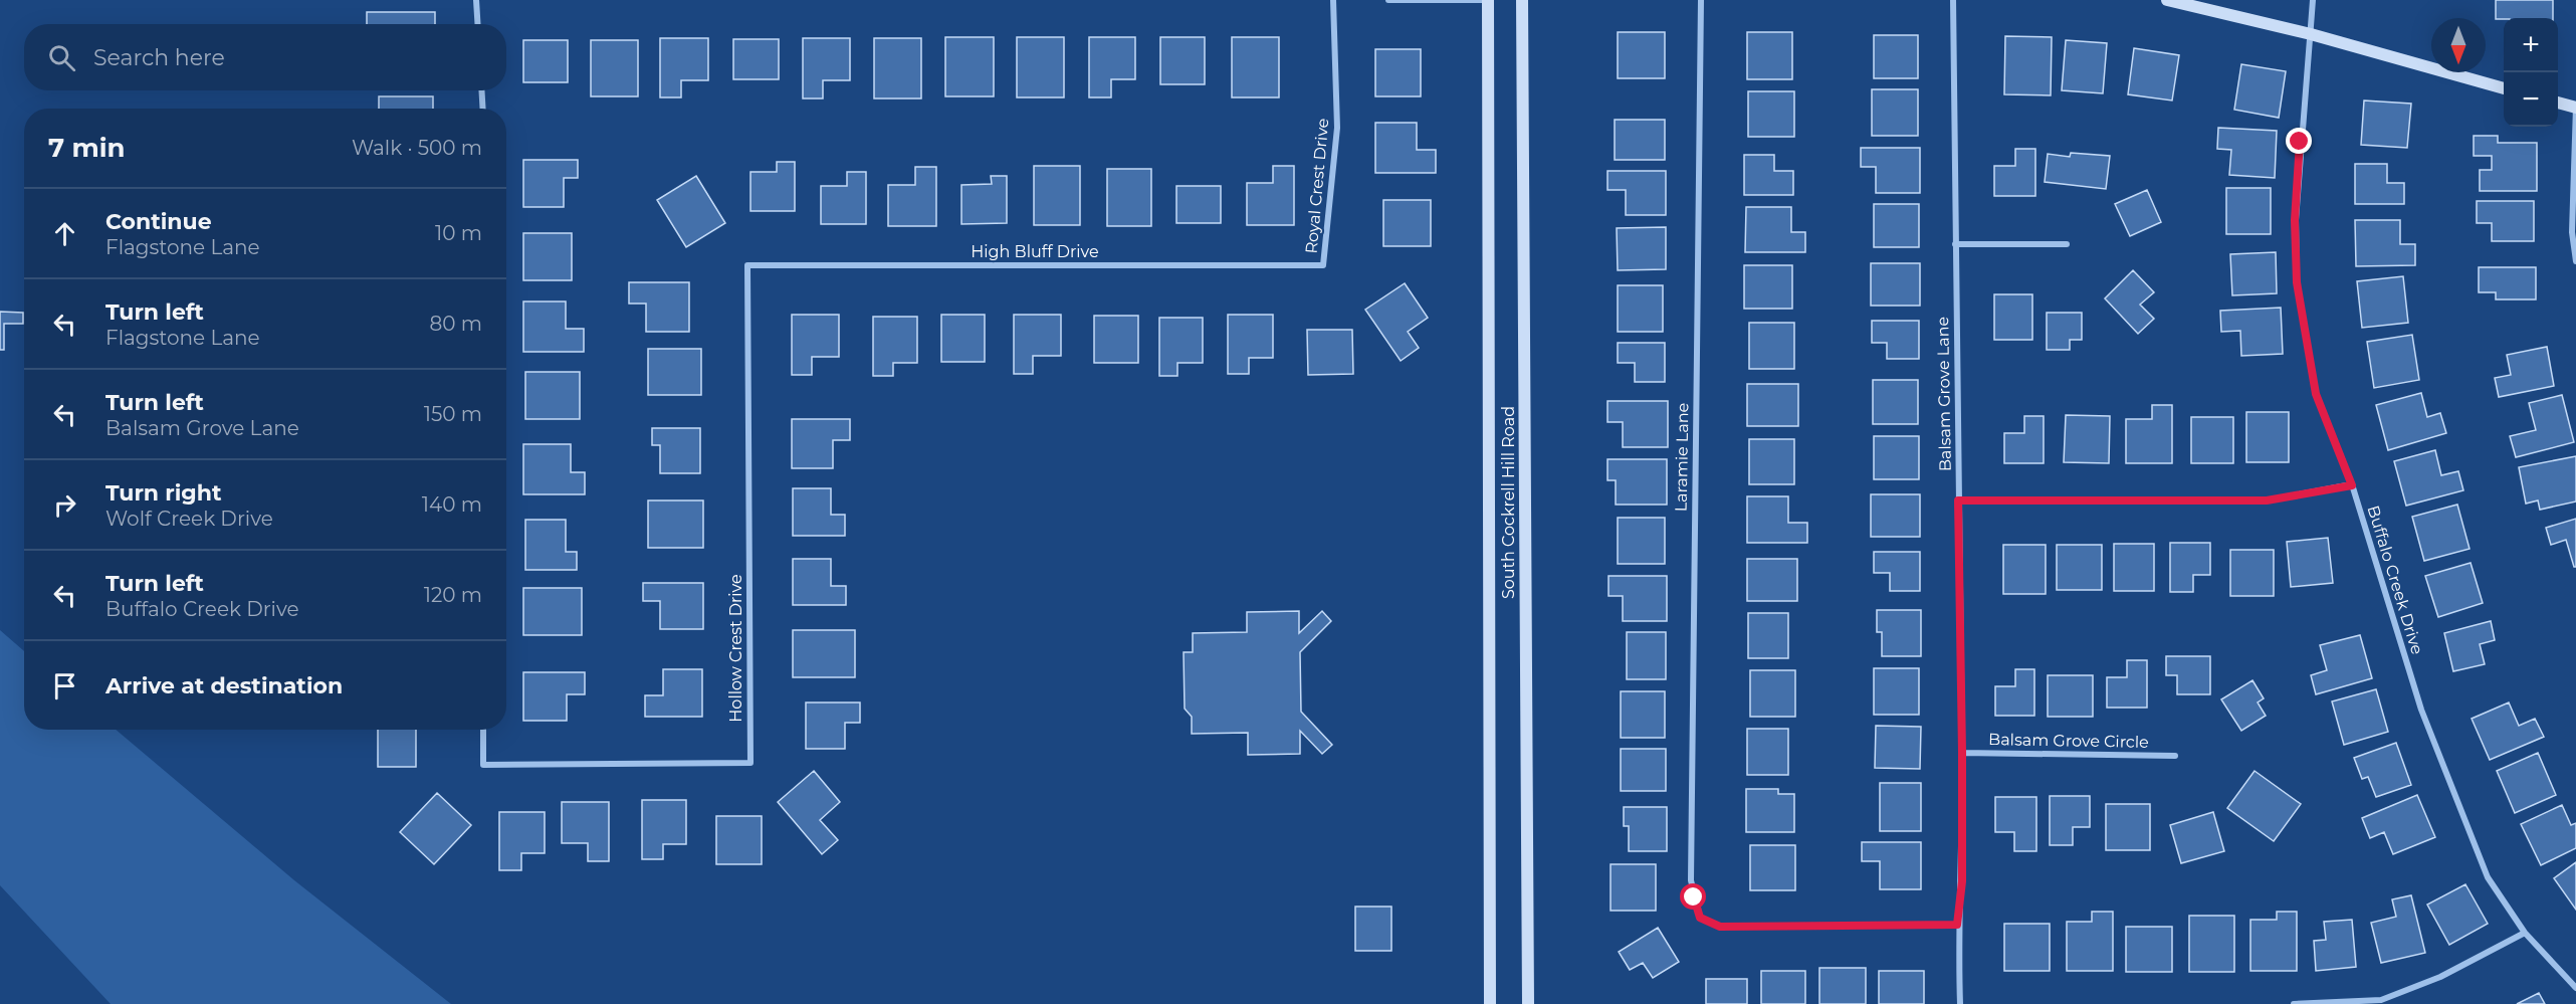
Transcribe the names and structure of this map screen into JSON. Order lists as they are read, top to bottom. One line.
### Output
{"streets":{"main road":["South Cockrell Hill Road"],"street":["Royal Crest Drive","High Bluff Drive","Balsam Grove Lane","Laramie Lane","Buffalo Creek Drive","Hollow Crest Drive","Balsam Grove Circle"]},"crossings":[["Royal Crest Drive","High Bluff Drive"],["High Bluff Drive","Hollow Crest Drive"],["Balsam Grove Lane","Laramie Lane"],["Balsam Grove Lane","Balsam Grove Circle"]],"north":"bottom","page":{"map_buttons":["+","−"],"search":"Search here","heading":["7 min","Walk · 500 m"],"list":[["Continue","Flagstone Lane","10 m"],["Turn left","Flagstone Lane","80 m"],["Turn left","Balsam Grove Lane","150 m"],["Turn right","Wolf Creek Drive","140 m"],["Turn left","Buffalo Creek Drive","120 m"],"Arrive at destination"]}}
